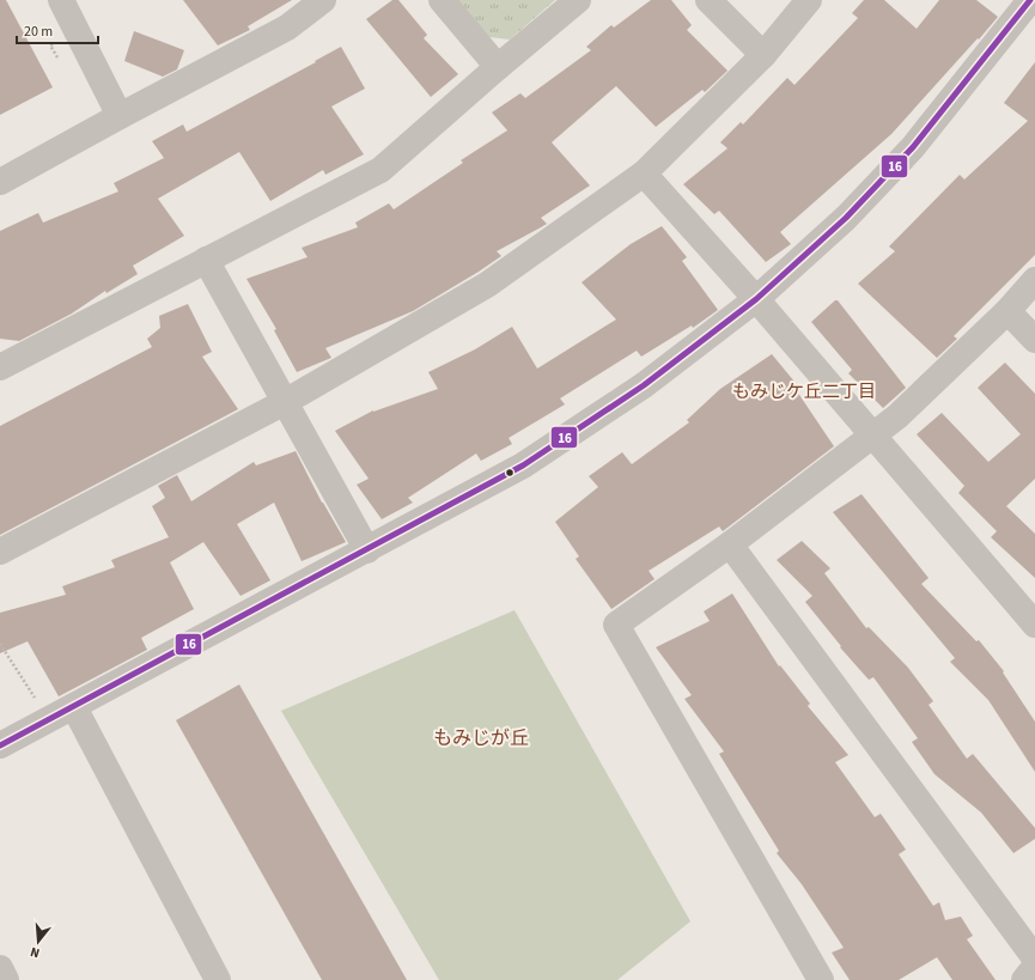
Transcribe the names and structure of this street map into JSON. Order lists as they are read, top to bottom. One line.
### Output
{"districts":["もみじケ丘二丁目","もみじが丘"],"lines":["transit line 16"],"scale_bar":"20 m","north":"bottom"}
